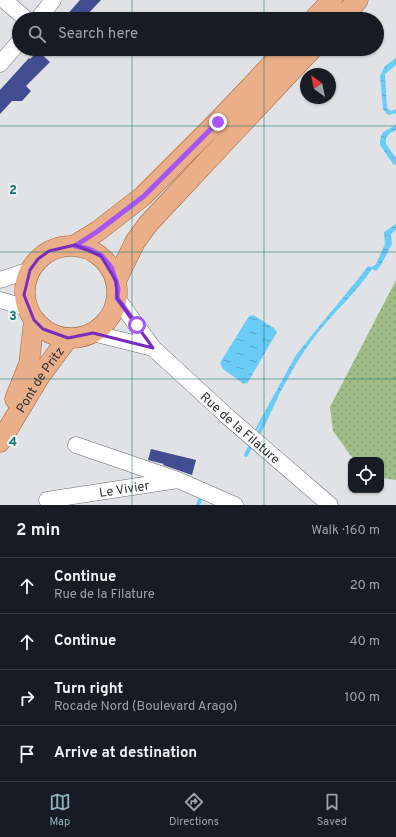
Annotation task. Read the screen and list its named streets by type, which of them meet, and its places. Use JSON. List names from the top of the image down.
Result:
{
  "streets": {
    "main road": ["Pont de Pritz"],
    "street": ["Rue de la Filature", "Le Vivier"]
  },
  "crossings": [
    ["Pont de Pritz", "Rue de la Filature"]
  ],
  "north": "top left",
  "page": {
    "search": "Search here",
    "heading": ["2 min", "Walk · 160 m"],
    "list": [
      ["Continue", "Rue de la Filature", "20 m"],
      ["Continue", "40 m"],
      ["Turn right", "Rocade Nord (Boulevard Arago)", "100 m"],
      "Arrive at destination"
    ],
    "nav": ["Map", "Directions", "Saved"]
  },
  "grid": {
    "rows": ["2", "3", "4"]
  }
}
